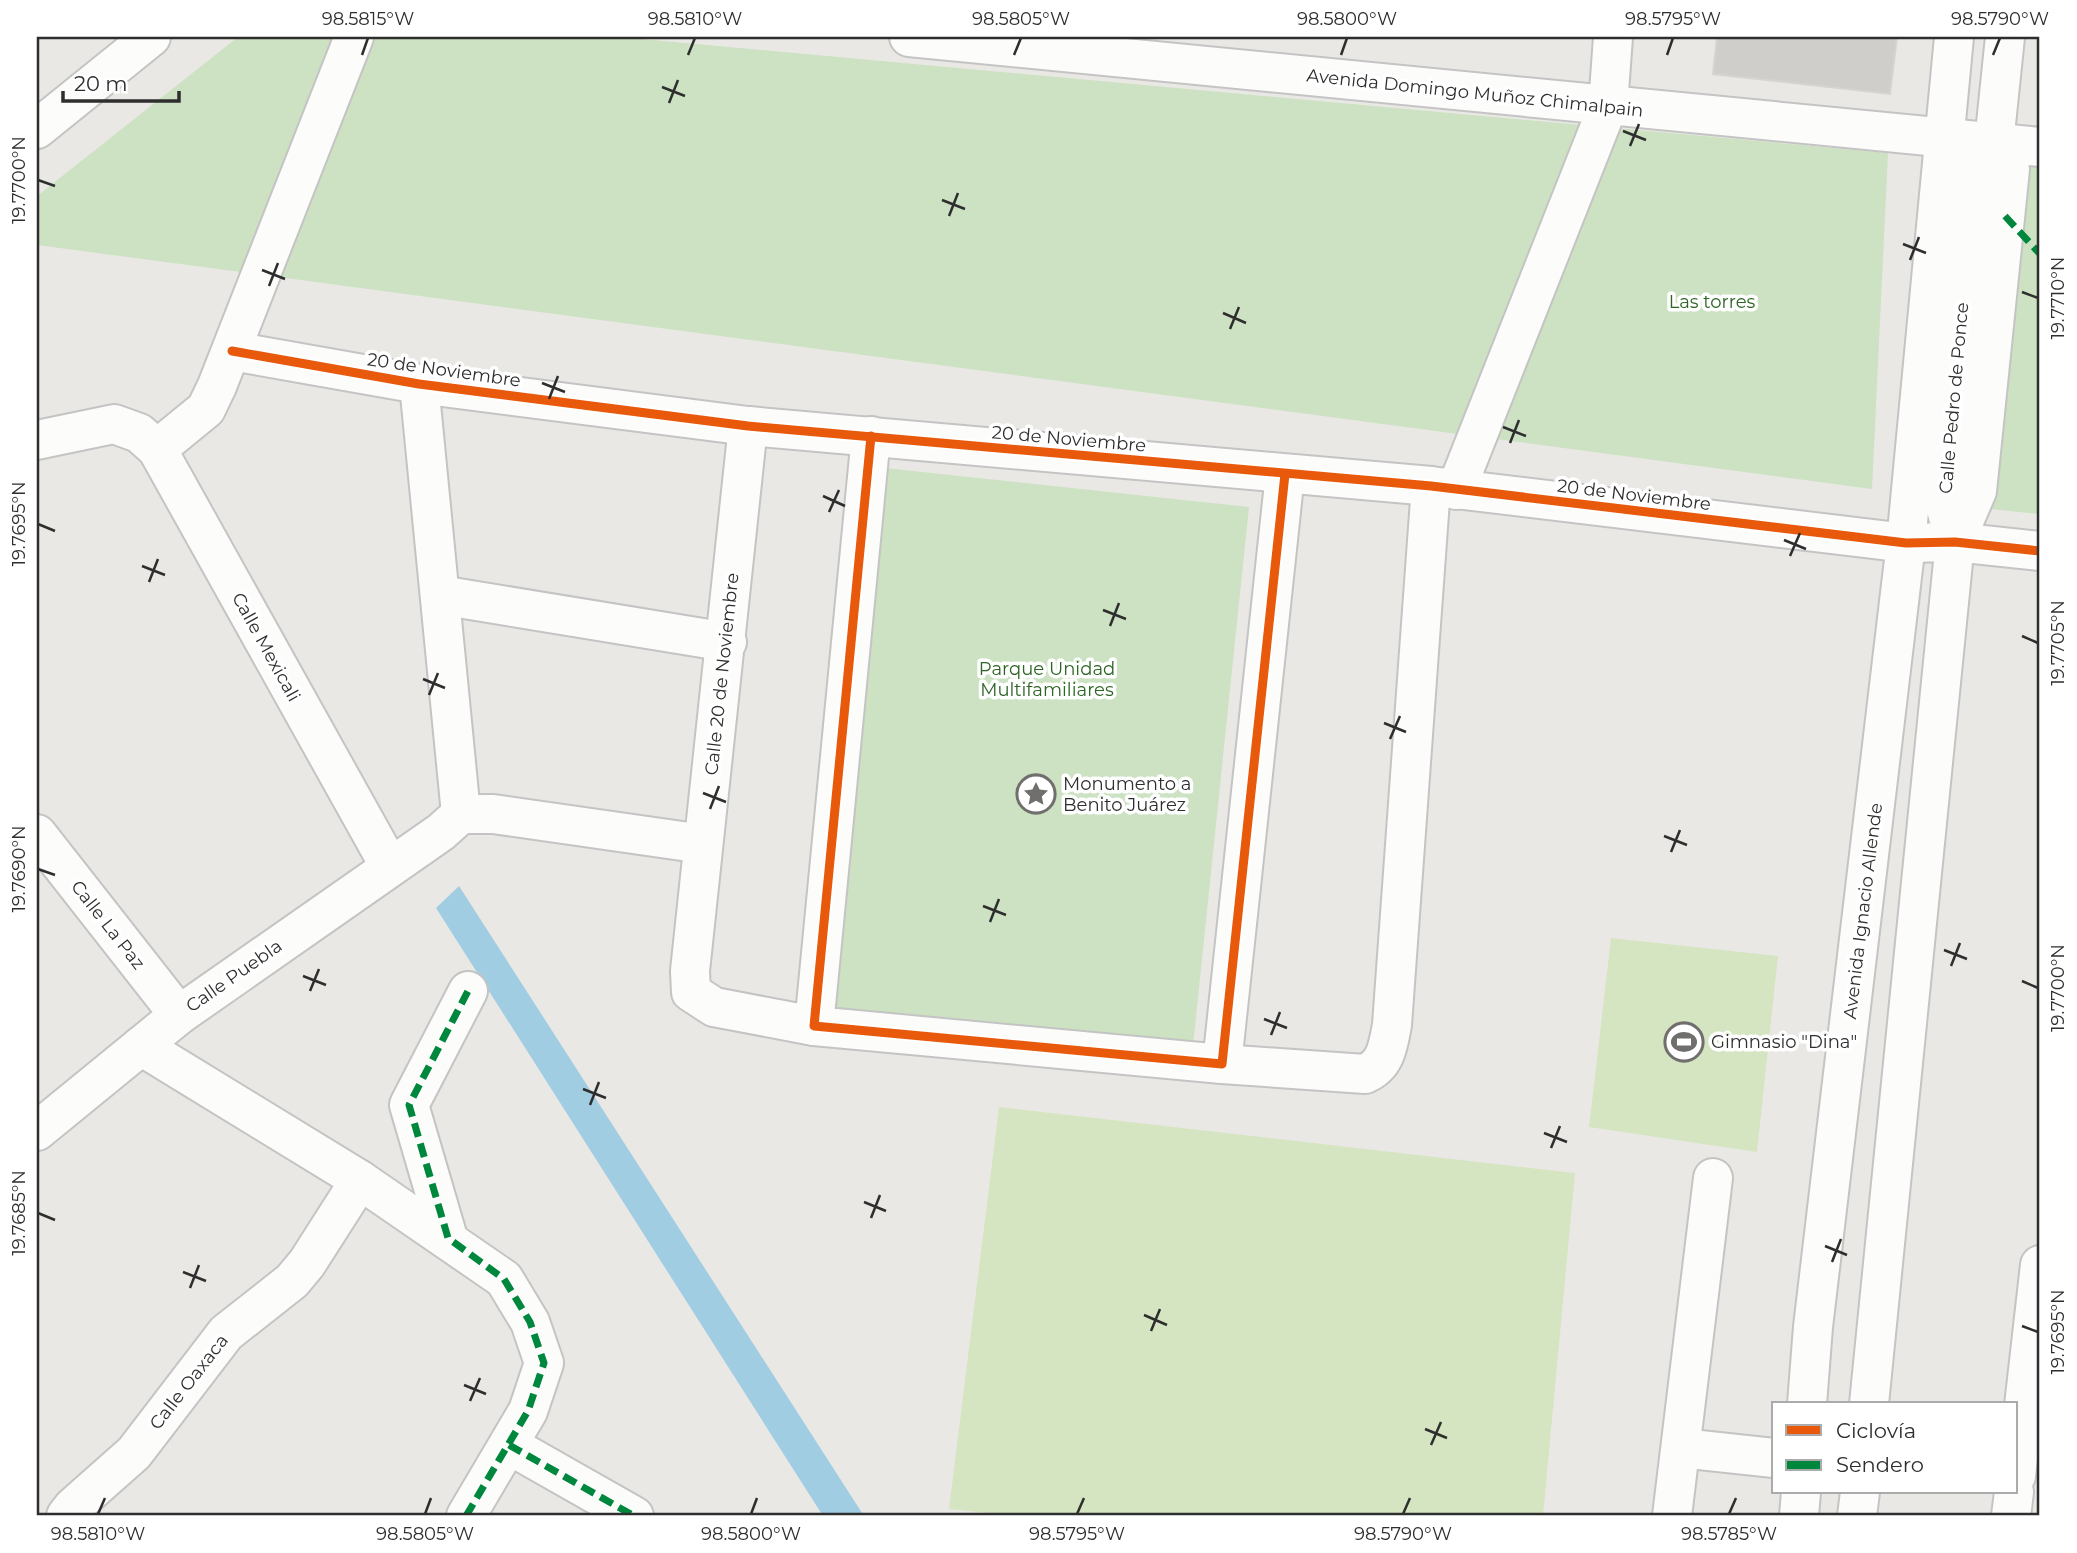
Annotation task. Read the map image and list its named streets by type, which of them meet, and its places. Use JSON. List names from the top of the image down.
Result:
{
  "streets": {
    "street": [
      "Avenida Domingo Muñoz Chimalpain",
      "20 de Noviembre",
      "Calle Pedro de Ponce",
      "Calle Mexicali",
      "Calle 20 de Noviembre",
      "Avenida Ignacio Allende",
      "Calle La Paz",
      "Calle Puebla",
      "Calle Oaxaca"
    ]
  },
  "crossings": [
    ["Avenida Domingo Muñoz Chimalpain", "Calle Pedro de Ponce"],
    ["20 de Noviembre", "Calle Pedro de Ponce"],
    ["20 de Noviembre", "Calle 20 de Noviembre"],
    ["20 de Noviembre", "Avenida Ignacio Allende"],
    ["Calle Pedro de Ponce", "Avenida Ignacio Allende"],
    ["Calle Mexicali", "Calle Puebla"],
    ["Calle La Paz", "Calle Puebla"]
  ],
  "parks": ["Las torres", "Parque Unidad Multifamiliares"],
  "places": {
    "place": ["Monumento a Benito Juárez"],
    "sports": ["Gimnasio \"Dina\""]
  },
  "legend": ["Ciclovía", "Sendero"],
  "scale_bar": "20 m",
  "coordinates": [
    "98.5815°W",
    "98.5810°W",
    "98.5805°W",
    "98.5800°W",
    "98.5795°W",
    "98.5790°W",
    "19.7700°N",
    "19.7710°N",
    "19.7695°N",
    "19.7705°N",
    "19.7690°N",
    "19.7685°N",
    "98.5785°W"
  ]
}
